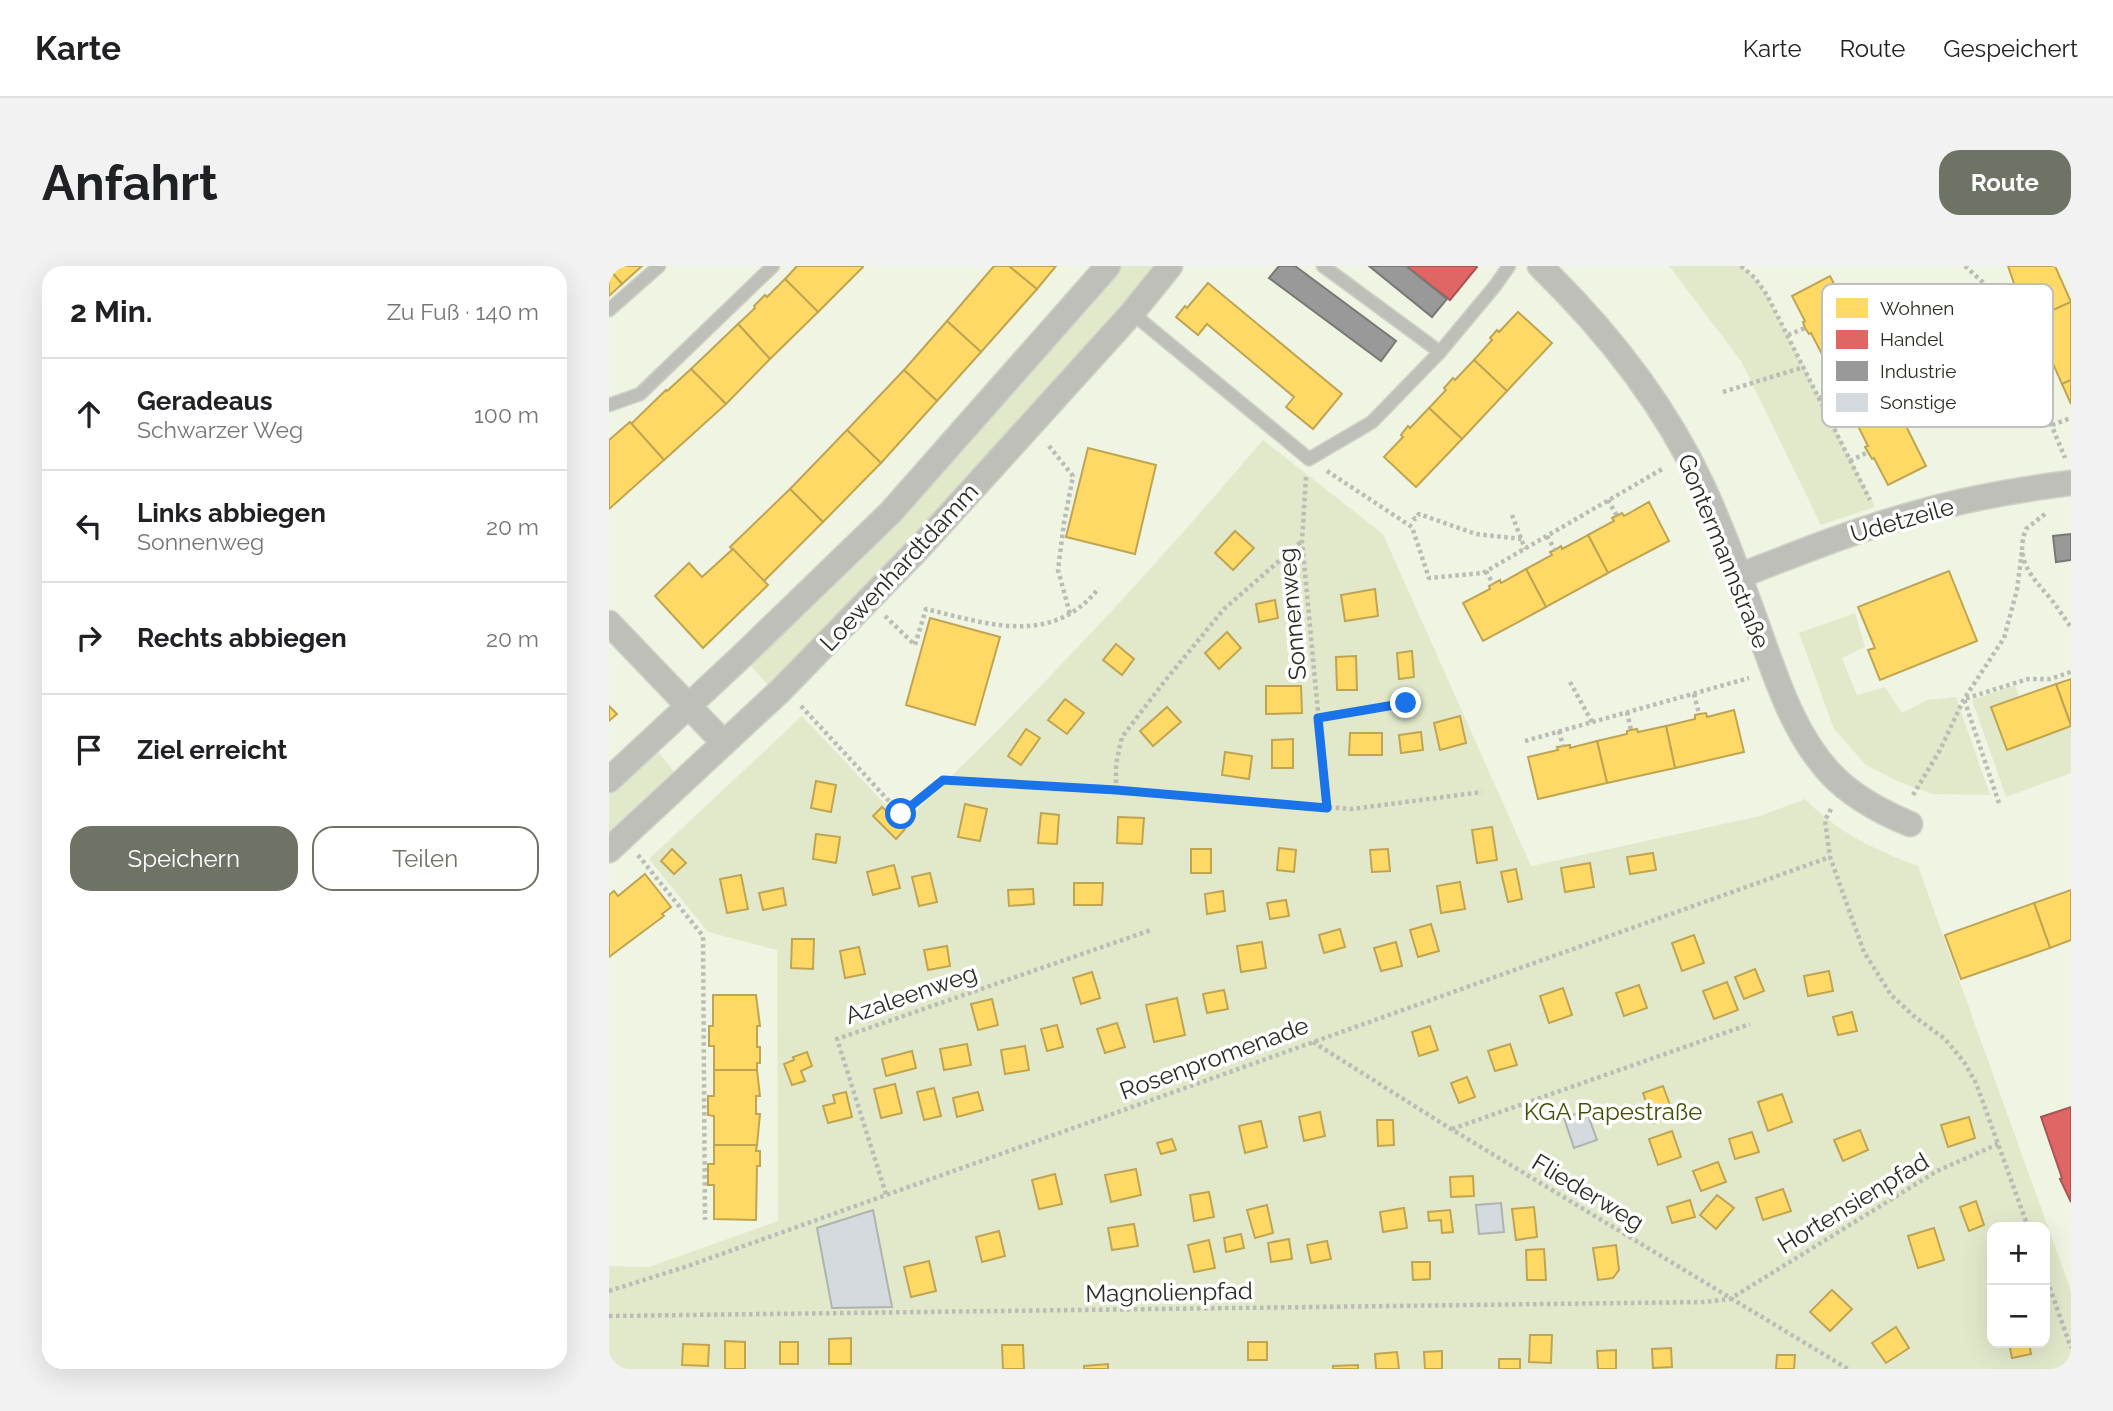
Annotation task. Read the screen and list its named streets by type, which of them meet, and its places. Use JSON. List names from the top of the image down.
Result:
{
  "streets": {
    "street": ["Udetzeile", "Gontermannstraße", "Loewenhardtdamm"],
    "path": [
      "Sonnenweg",
      "Azaleenweg",
      "Rosenpromenade",
      "Fliederweg",
      "Hortensienpfad",
      "Magnolienpfad"
    ]
  },
  "crossings": [
    ["Udetzeile", "Gontermannstraße"],
    ["Azaleenweg", "Rosenpromenade"],
    ["Rosenpromenade", "Fliederweg"],
    ["Fliederweg", "Hortensienpfad"],
    ["Fliederweg", "Magnolienpfad"],
    ["Hortensienpfad", "Magnolienpfad"]
  ],
  "parks": ["KGA Papestraße"],
  "legend": [
    "Wohnen",
    "Handel",
    "Industrie",
    "Sonstige"
  ],
  "page": {
    "header": "Karte",
    "nav": ["Karte", "Route", "Gespeichert"],
    "buttons": [
      "Route",
      ["Speichern", "Teilen"]
    ],
    "title": "Anfahrt",
    "heading": ["2 Min.", "Zu Fuß · 140 m"],
    "list": [
      ["Geradeaus", "Schwarzer Weg", "100 m"],
      ["Links abbiegen", "Sonnenweg", "20 m"],
      ["Rechts abbiegen", "20 m"],
      "Ziel erreicht"
    ],
    "map_buttons": ["+", "−"]
  }
}
